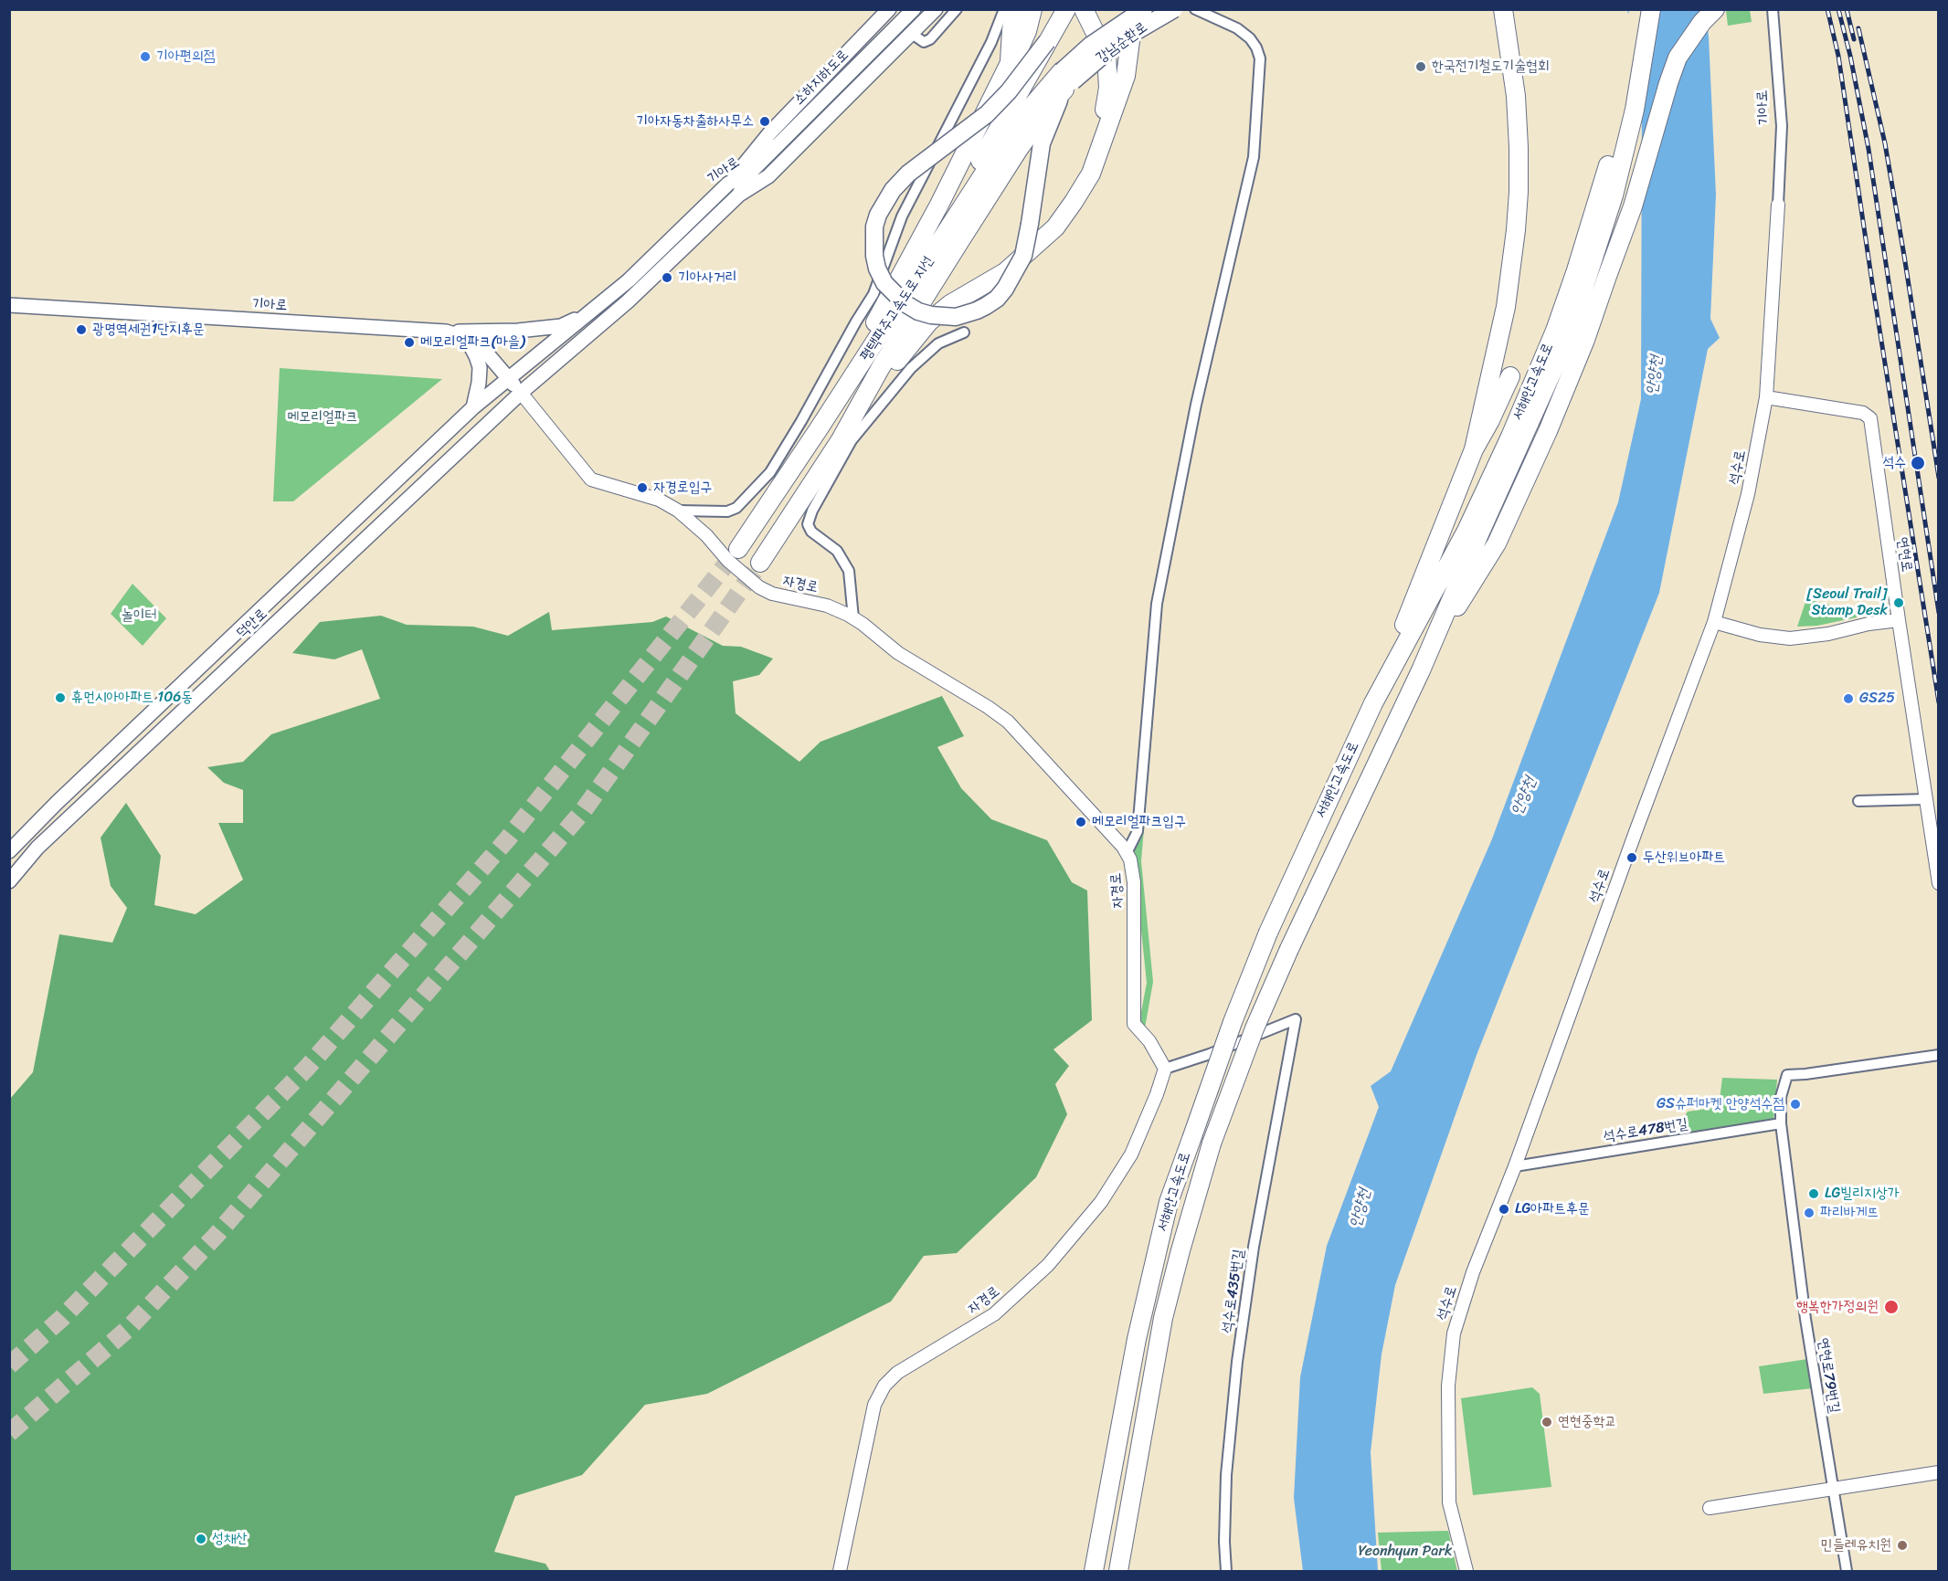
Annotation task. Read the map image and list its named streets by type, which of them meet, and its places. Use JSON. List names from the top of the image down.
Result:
{
  "streets": {
    "highway": ["강남순환로", "평택파주고속도로 지선", "서해안고속도로"],
    "main road": ["소하지하도로", "기아로", "덕안로"],
    "street": [
      "석수로",
      "연현로",
      "자경로",
      "석수로478번길",
      "석수로435번길",
      "연현로79번길"
    ]
  },
  "crossings": [
    ["강남순환로", "평택파주고속도로 지선"],
    ["소하지하도로", "기아로"],
    ["기아로", "석수로"],
    ["기아로", "자경로"],
    ["기아로", "덕안로"],
    ["석수로", "연현로"],
    ["석수로", "석수로478번길"],
    ["자경로", "덕안로"],
    ["자경로", "석수로435번길"],
    ["석수로478번길", "연현로79번길"]
  ],
  "water": ["안양천"],
  "parks": ["메모리얼파크", "놀이터", "Yeonhyun Park"],
  "places": [
    "기아편의점",
    "한국전기철도기술협회",
    "기아자동차출하사무소",
    "기아사거리",
    "광명역세권1단지후문",
    "메모리얼파크(마을)",
    "석수",
    "자경로입구",
    "[Seoul Trail] Stamp Desk",
    "휴먼시아아파트 106동",
    "GS25",
    "메모리얼파크입구",
    "두산위브아파트",
    "GS슈퍼마켓 안양석수점",
    "LG빌리지상가",
    "LG아파트후문",
    "파리바게뜨",
    "행복한가정의원",
    "연현중학교",
    "성채산",
    "민들레유치원"
  ]
}
